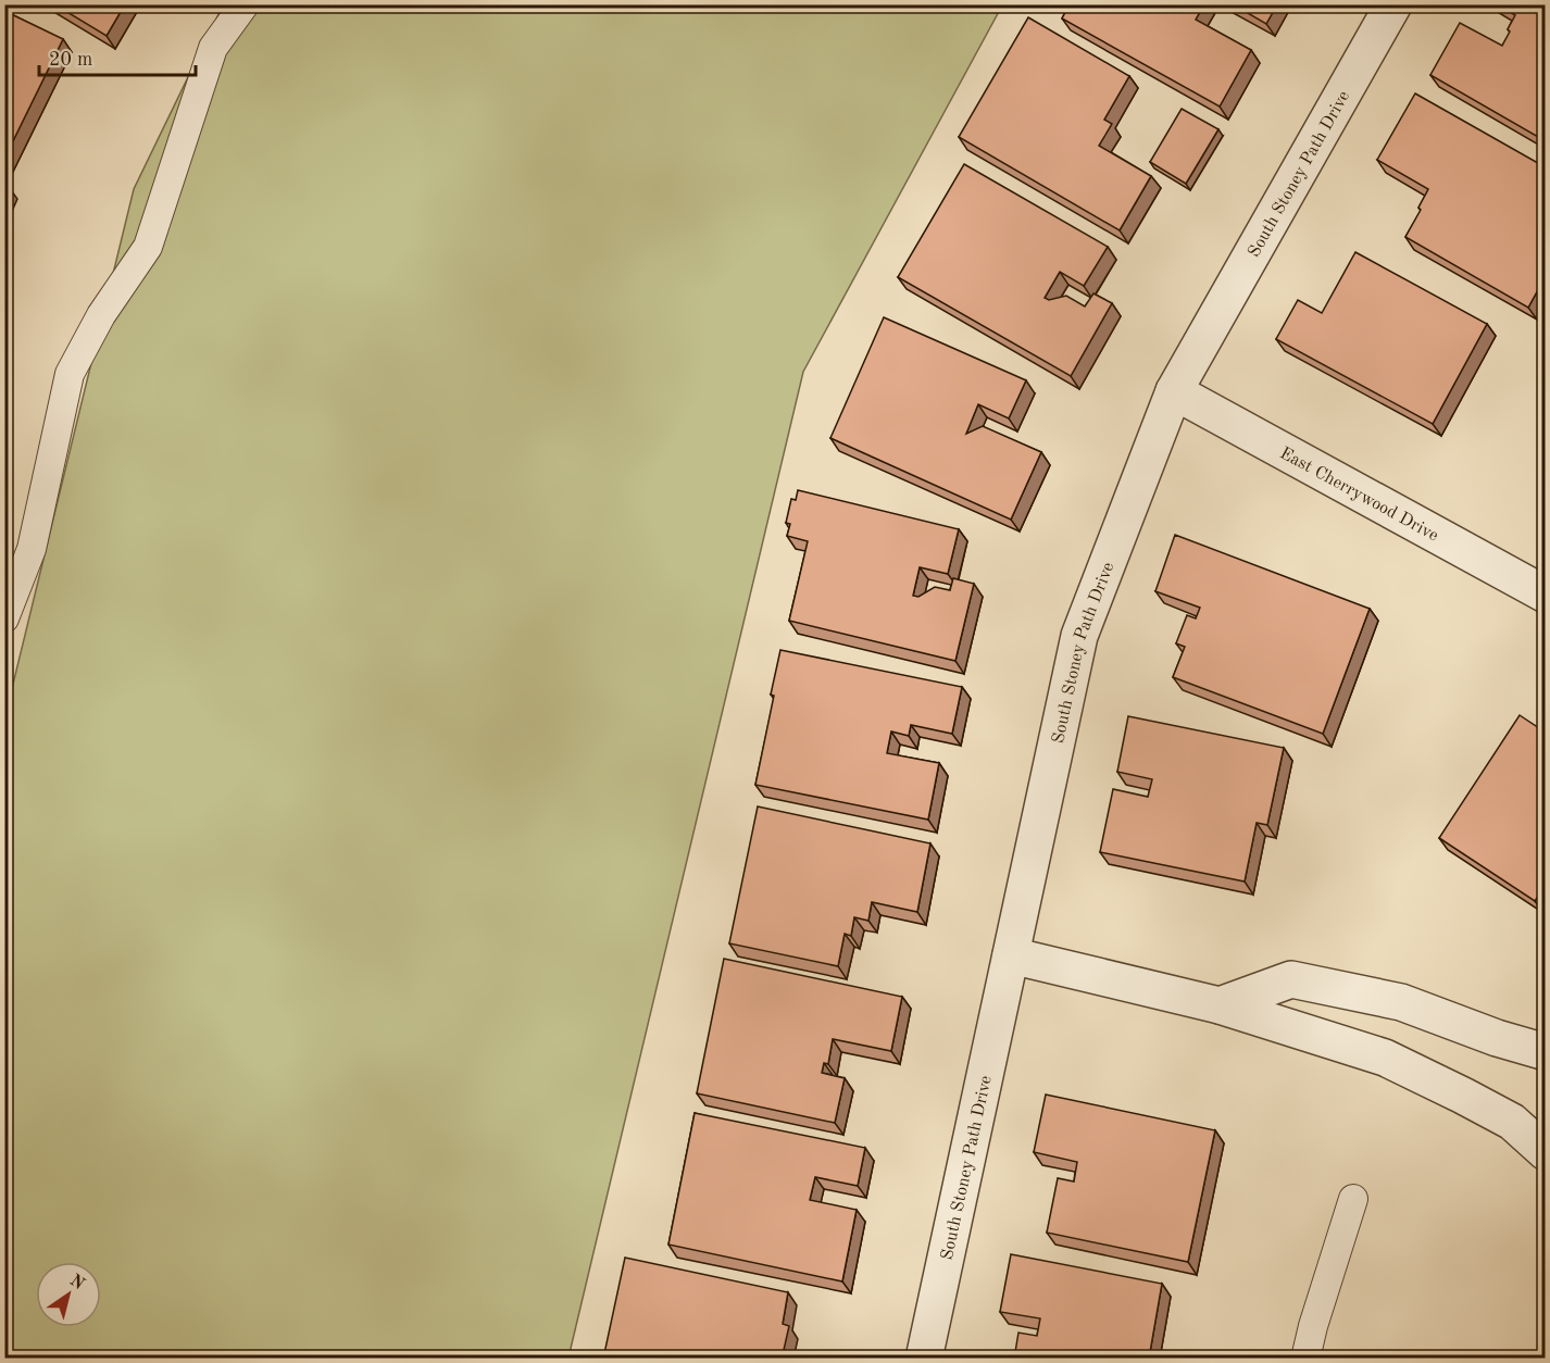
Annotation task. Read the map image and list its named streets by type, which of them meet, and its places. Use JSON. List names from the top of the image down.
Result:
{
  "streets": {
    "street": ["South Stoney Path Drive", "East Cherrywood Drive"]
  },
  "crossings": [
    ["South Stoney Path Drive", "East Cherrywood Drive"]
  ],
  "scale_bar": "20 m",
  "north": "top right"
}
